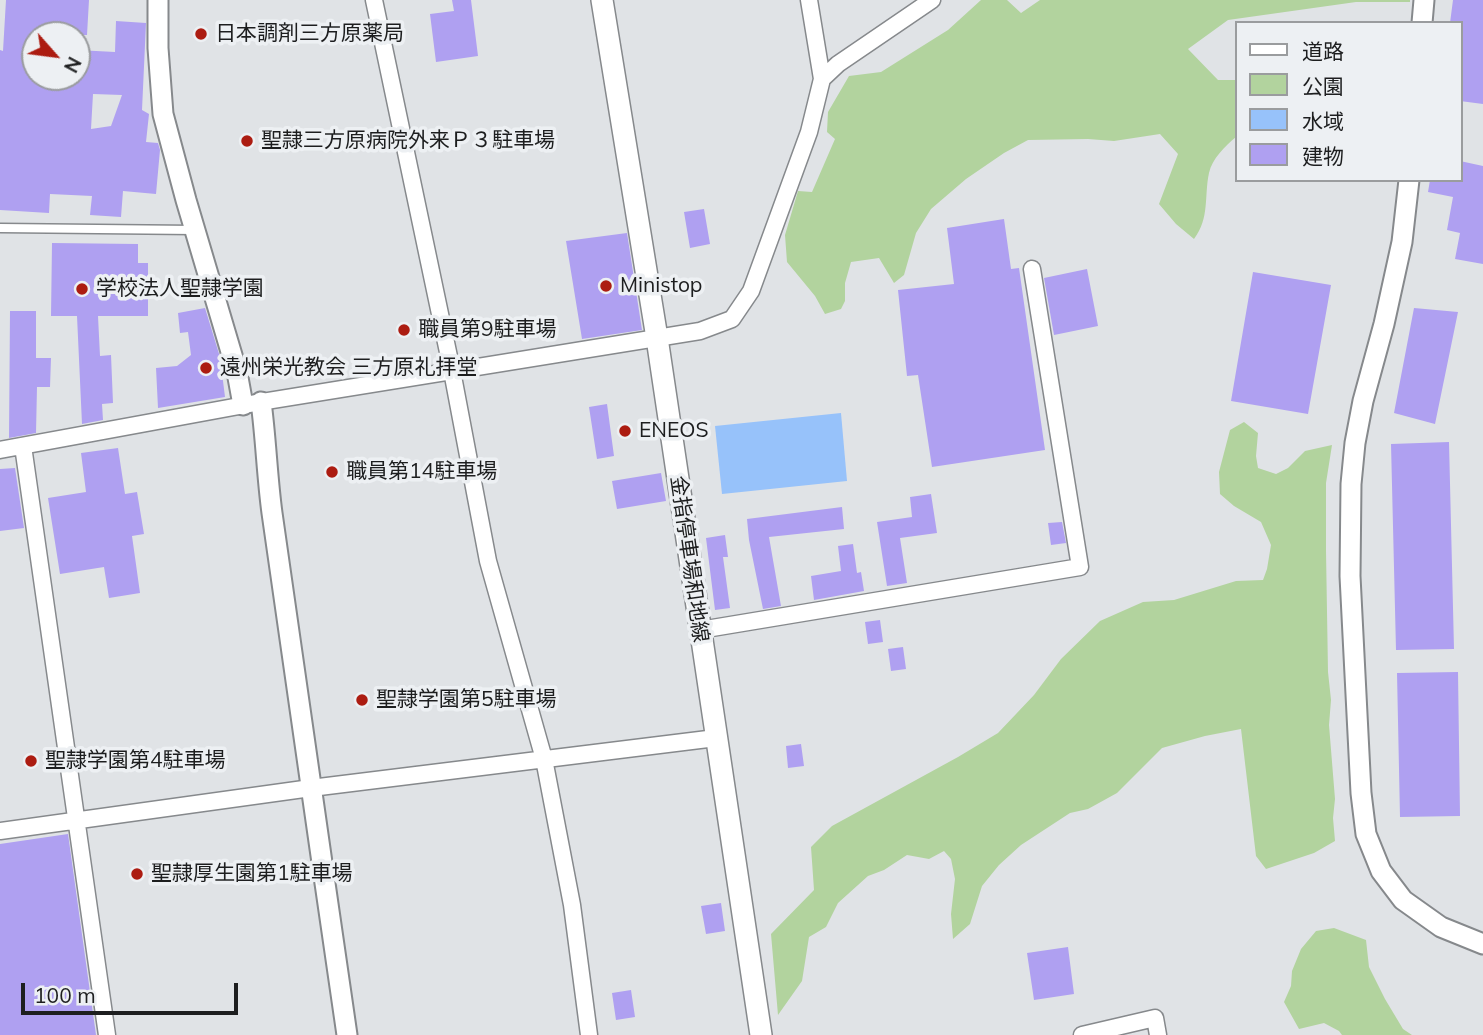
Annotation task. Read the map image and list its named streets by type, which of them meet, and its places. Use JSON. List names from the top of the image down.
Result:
{
  "streets": {
    "main road": ["金指停車場和地線"]
  },
  "places": [
    "日本調剤三方原薬局",
    "聖隷三方原病院外来Ｐ３駐車場",
    "Ministop",
    "学校法人聖隷学園",
    "職員第9駐車場",
    "遠州栄光教会 三方原礼拝堂",
    "ENEOS",
    "職員第14駐車場",
    "聖隷学園第5駐車場",
    "聖隷学園第4駐車場",
    "聖隷厚生園第1駐車場"
  ],
  "legend": [
    "道路",
    "公園",
    "水域",
    "建物"
  ],
  "scale_bar": "100 m",
  "north": "bottom right"
}
